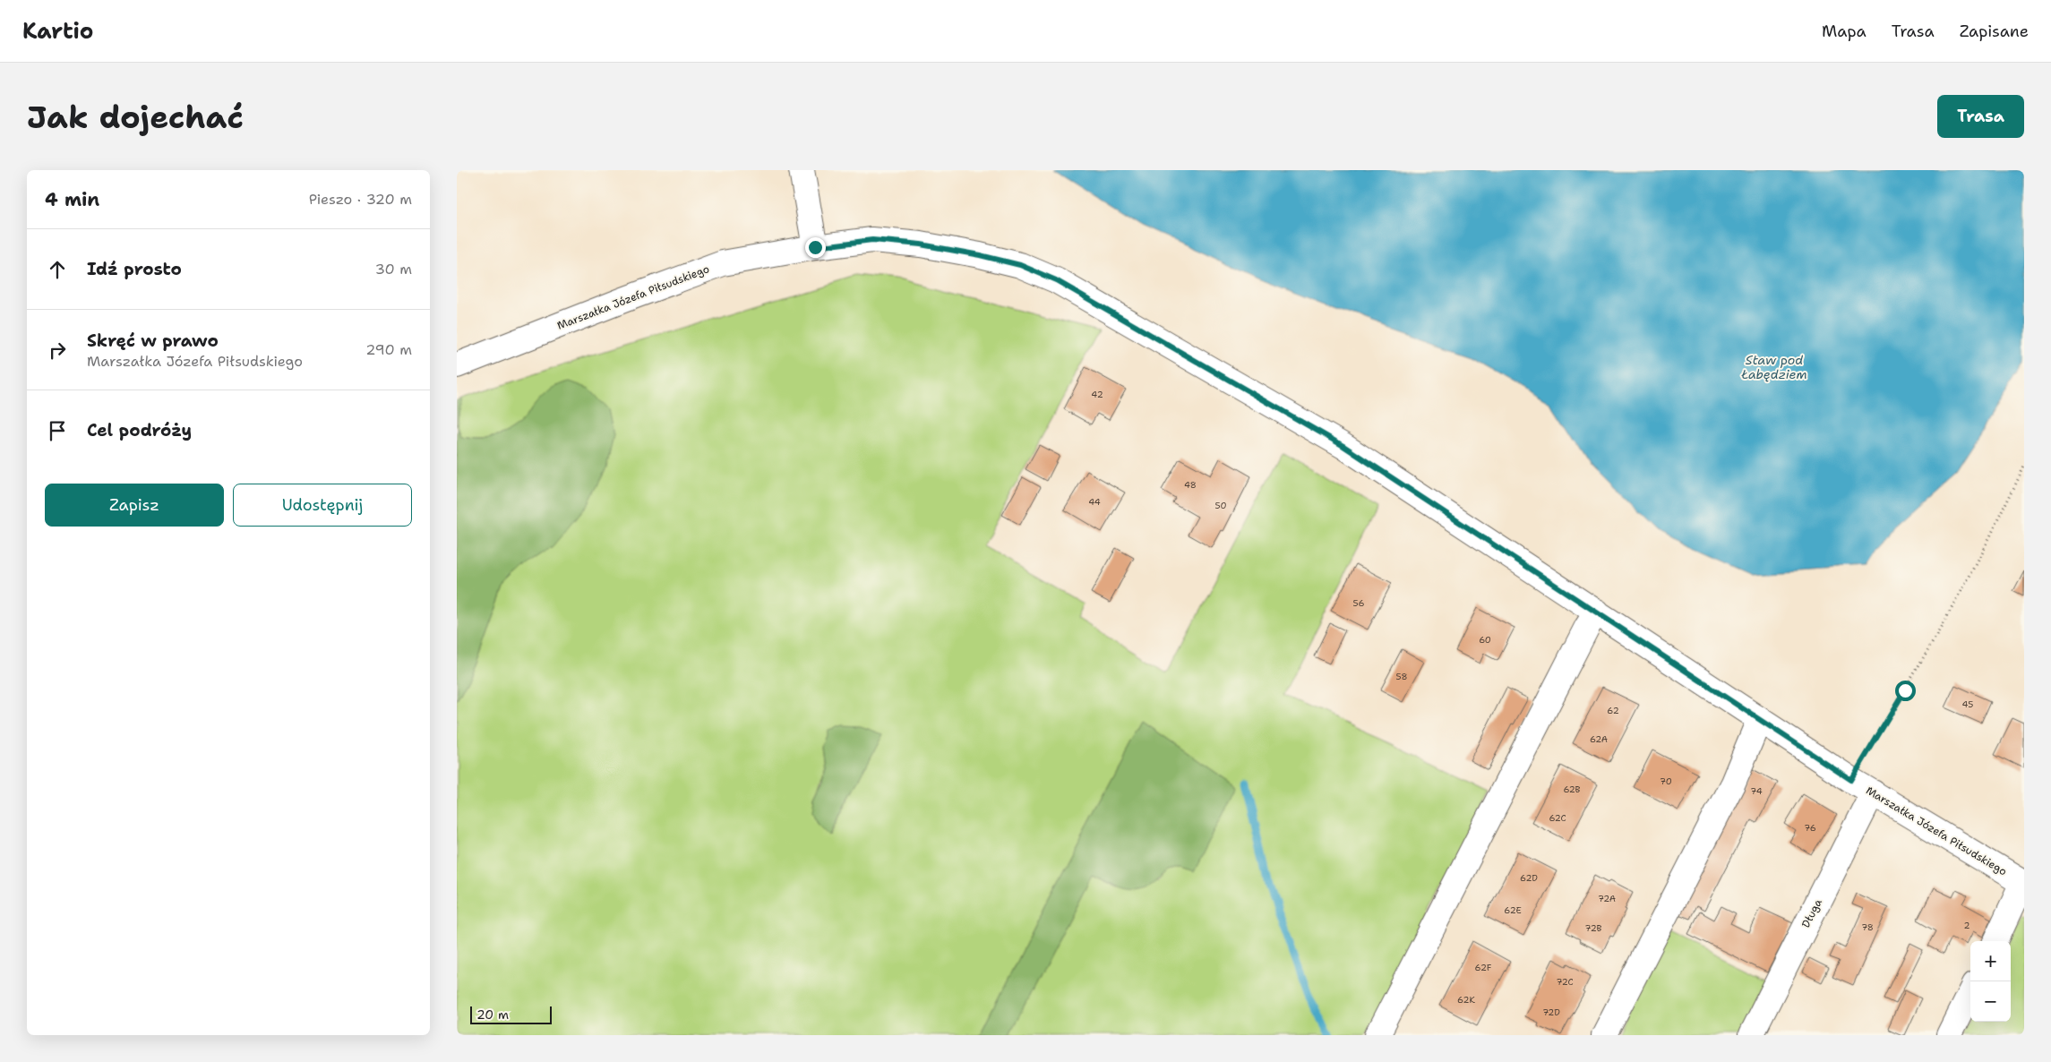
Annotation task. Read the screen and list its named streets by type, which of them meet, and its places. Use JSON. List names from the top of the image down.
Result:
{
  "streets": {
    "street": ["Marszałka Józefa Piłsudskiego", "Długa"]
  },
  "crossings": [
    ["Marszałka Józefa Piłsudskiego", "Długa"]
  ],
  "water": ["Staw pod Łabędziem"],
  "house_numbers": [
    "42",
    "48",
    "44",
    "50",
    "56",
    "60",
    "58",
    "45",
    "62",
    "62A",
    "70",
    "62B",
    "74",
    "62C",
    "76",
    "62D",
    "72A",
    "62E",
    "2",
    "78",
    "72B",
    "62F",
    "72C",
    "62K",
    "72D"
  ],
  "scale_bar": "20 m",
  "page": {
    "header": "Kartio",
    "nav": ["Mapa", "Trasa", "Zapisane"],
    "buttons": [
      "Trasa",
      ["Zapisz", "Udostępnij"]
    ],
    "title": "Jak dojechać",
    "heading": ["4 min", "Pieszo · 320 m"],
    "list": [
      ["Idź prosto", "30 m"],
      ["Skręć w prawo", "Marszałka Józefa Piłsudskiego", "290 m"],
      "Cel podróży"
    ],
    "map_buttons": ["+", "−"],
    "scale": "20 m"
  }
}
